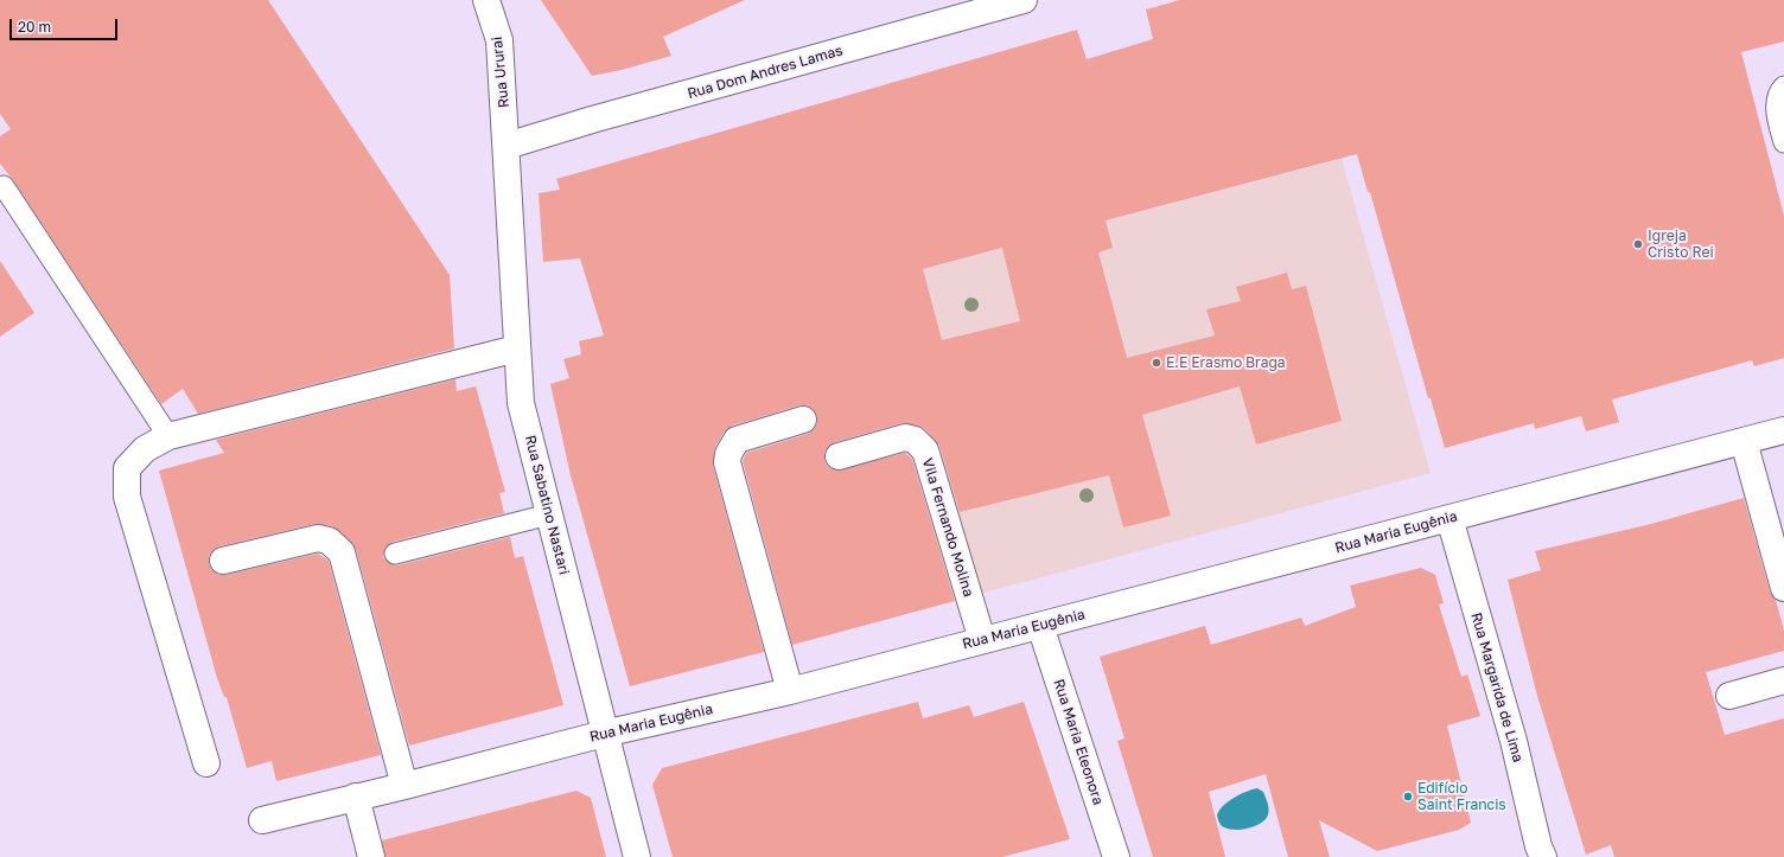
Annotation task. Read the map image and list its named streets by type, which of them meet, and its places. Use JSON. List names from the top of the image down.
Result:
{
  "streets": {
    "street": [
      "Rua Ururai",
      "Rua Dom Andres Lamas",
      "Rua Sabatino Nastari",
      "Vila Fernando Molina",
      "Rua Maria Eugênia",
      "Rua Margarida de Lima",
      "Rua Maria Eleonora"
    ]
  },
  "crossings": [
    ["Rua Ururai", "Rua Dom Andres Lamas"],
    ["Rua Ururai", "Rua Sabatino Nastari"],
    ["Rua Dom Andres Lamas", "Rua Sabatino Nastari"],
    ["Rua Sabatino Nastari", "Rua Maria Eugênia"],
    ["Vila Fernando Molina", "Rua Maria Eugênia"],
    ["Rua Maria Eugênia", "Rua Margarida de Lima"],
    ["Rua Maria Eugênia", "Rua Maria Eleonora"]
  ],
  "places": ["Igreja Cristo Rei", "E.E Erasmo Braga", "Edifício Saint Francis"],
  "scale_bar": "20 m"
}
